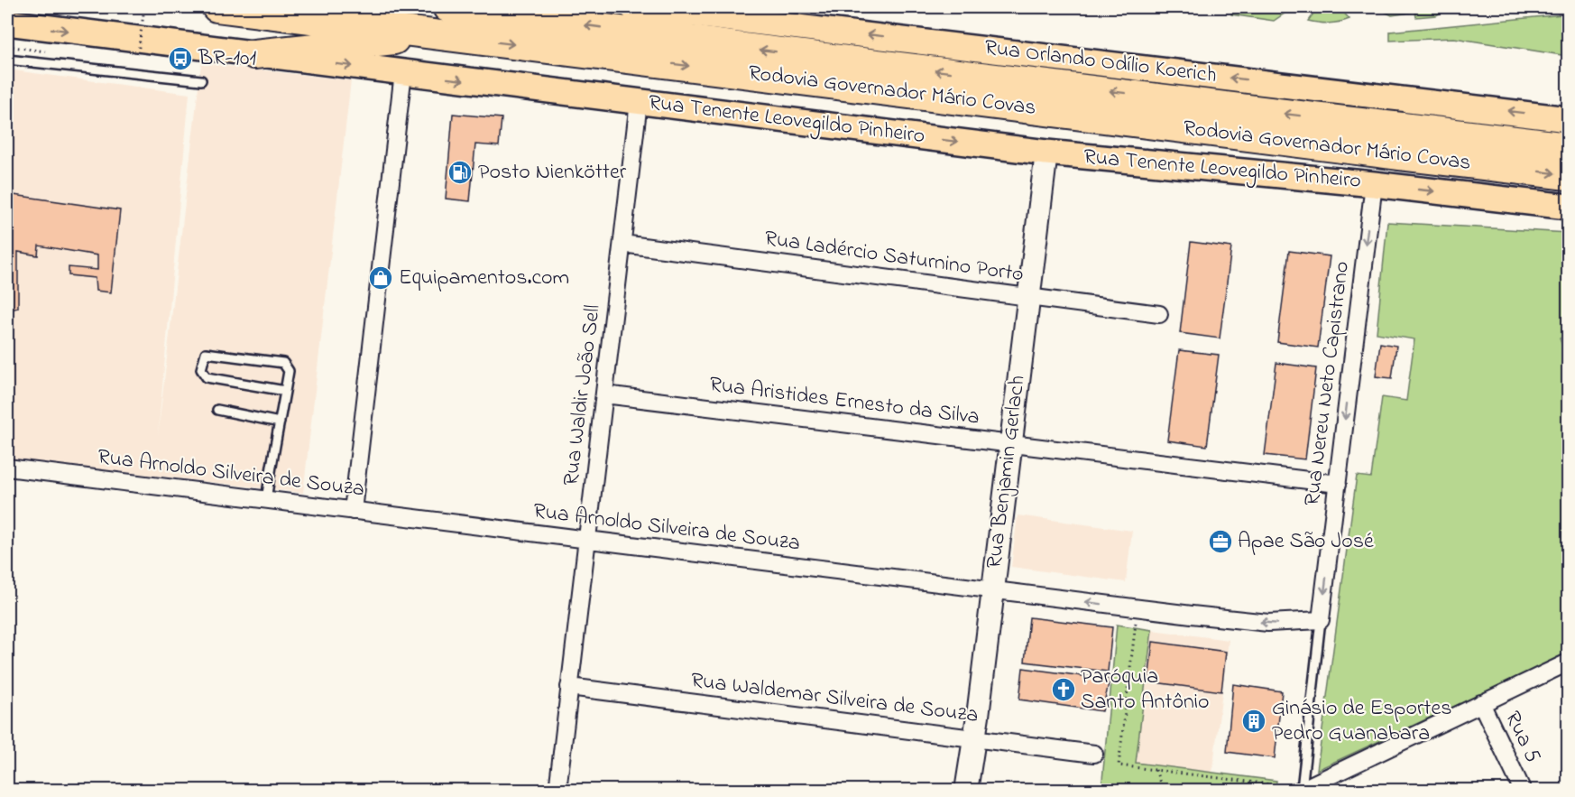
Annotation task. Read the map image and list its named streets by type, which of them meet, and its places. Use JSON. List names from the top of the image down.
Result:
{
  "streets": {
    "highway": ["Rodovia Governador Mário Covas"],
    "main road": ["Rua Orlando Odílio Koerich", "Rua Tenente Leovegildo Pinheiro", "Rua Benjamin Gerlach"],
    "street": [
      "Rua Ladércio Saturnino Porto",
      "Rua Nereu Neto Capistrano",
      "Rua Waldir João Sell",
      "Rua Aristides Ernesto da Silva",
      "Rua Arnoldo Silveira de Souza",
      "Rua Waldemar Silveira de Souza",
      "Rua 5"
    ]
  },
  "crossings": [
    ["Rua Tenente Leovegildo Pinheiro", "Rua Nereu Neto Capistrano"],
    ["Rua Tenente Leovegildo Pinheiro", "Rua Waldir João Sell"],
    ["Rua Tenente Leovegildo Pinheiro", "Rua Benjamin Gerlach"],
    ["Rua Ladércio Saturnino Porto", "Rua Waldir João Sell"],
    ["Rua Ladércio Saturnino Porto", "Rua Benjamin Gerlach"],
    ["Rua Nereu Neto Capistrano", "Rua Aristides Ernesto da Silva"],
    ["Rua Nereu Neto Capistrano", "Rua Arnoldo Silveira de Souza"],
    ["Rua Waldir João Sell", "Rua Aristides Ernesto da Silva"],
    ["Rua Waldir João Sell", "Rua Arnoldo Silveira de Souza"],
    ["Rua Waldir João Sell", "Rua Waldemar Silveira de Souza"],
    ["Rua Aristides Ernesto da Silva", "Rua Benjamin Gerlach"],
    ["Rua Benjamin Gerlach", "Rua Arnoldo Silveira de Souza"],
    ["Rua Benjamin Gerlach", "Rua Waldemar Silveira de Souza"]
  ],
  "one_way": ["Rua Orlando Odílio Koerich", "Rua Tenente Leovegildo Pinheiro", "Rua Nereu Neto Capistrano"],
  "places": {
    "bus stop": ["BR-101"],
    "fuel station": ["Posto Nienkötter"],
    "shop": ["Equipamentos.com"],
    "office": ["Apae São José"],
    "church": ["Paróquia Santo Antônio"],
    "building": ["Ginásio de Esportes Pedro Guanabara"]
  }
}
